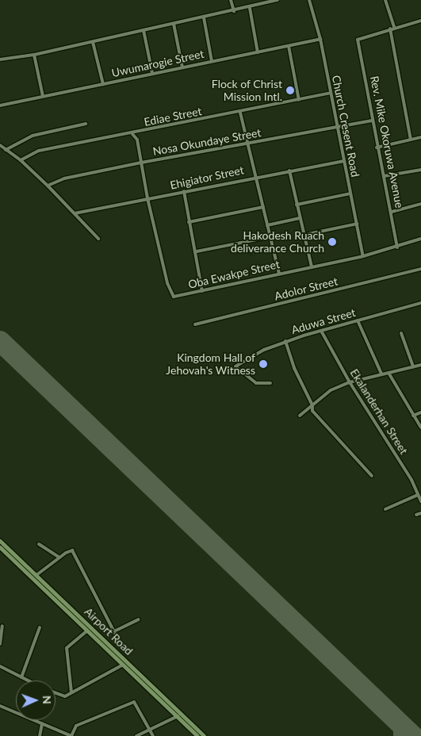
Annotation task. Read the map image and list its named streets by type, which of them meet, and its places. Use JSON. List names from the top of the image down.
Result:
{
  "streets": {
    "main road": ["Airport Road"],
    "street": [
      "Uwumarogie Street",
      "Ediae Street",
      "Church Cresent Road",
      "Nosa Okundaye Street",
      "Rev. Mike Okoruwa Avenue",
      "Ehigiator Street",
      "Oba Ewakpe Street",
      "Adolor Street",
      "Aduwa Street",
      "Ekalanderhan Street"
    ]
  },
  "crossings": [
    ["Uwumarogie Street", "Church Cresent Road"],
    ["Ediae Street", "Church Cresent Road"],
    ["Church Cresent Road", "Nosa Okundaye Street"],
    ["Church Cresent Road", "Ehigiator Street"],
    ["Church Cresent Road", "Oba Ewakpe Street"],
    ["Nosa Okundaye Street", "Rev. Mike Okoruwa Avenue"],
    ["Rev. Mike Okoruwa Avenue", "Oba Ewakpe Street"],
    ["Ehigiator Street", "Oba Ewakpe Street"],
    ["Aduwa Street", "Ekalanderhan Street"]
  ],
  "places": ["Flock of Christ Mission Intl.", "Hakodesh Ruach deliverance Church", "Kingdom Hall of Jehovah's Witness"],
  "north": "right"
}
